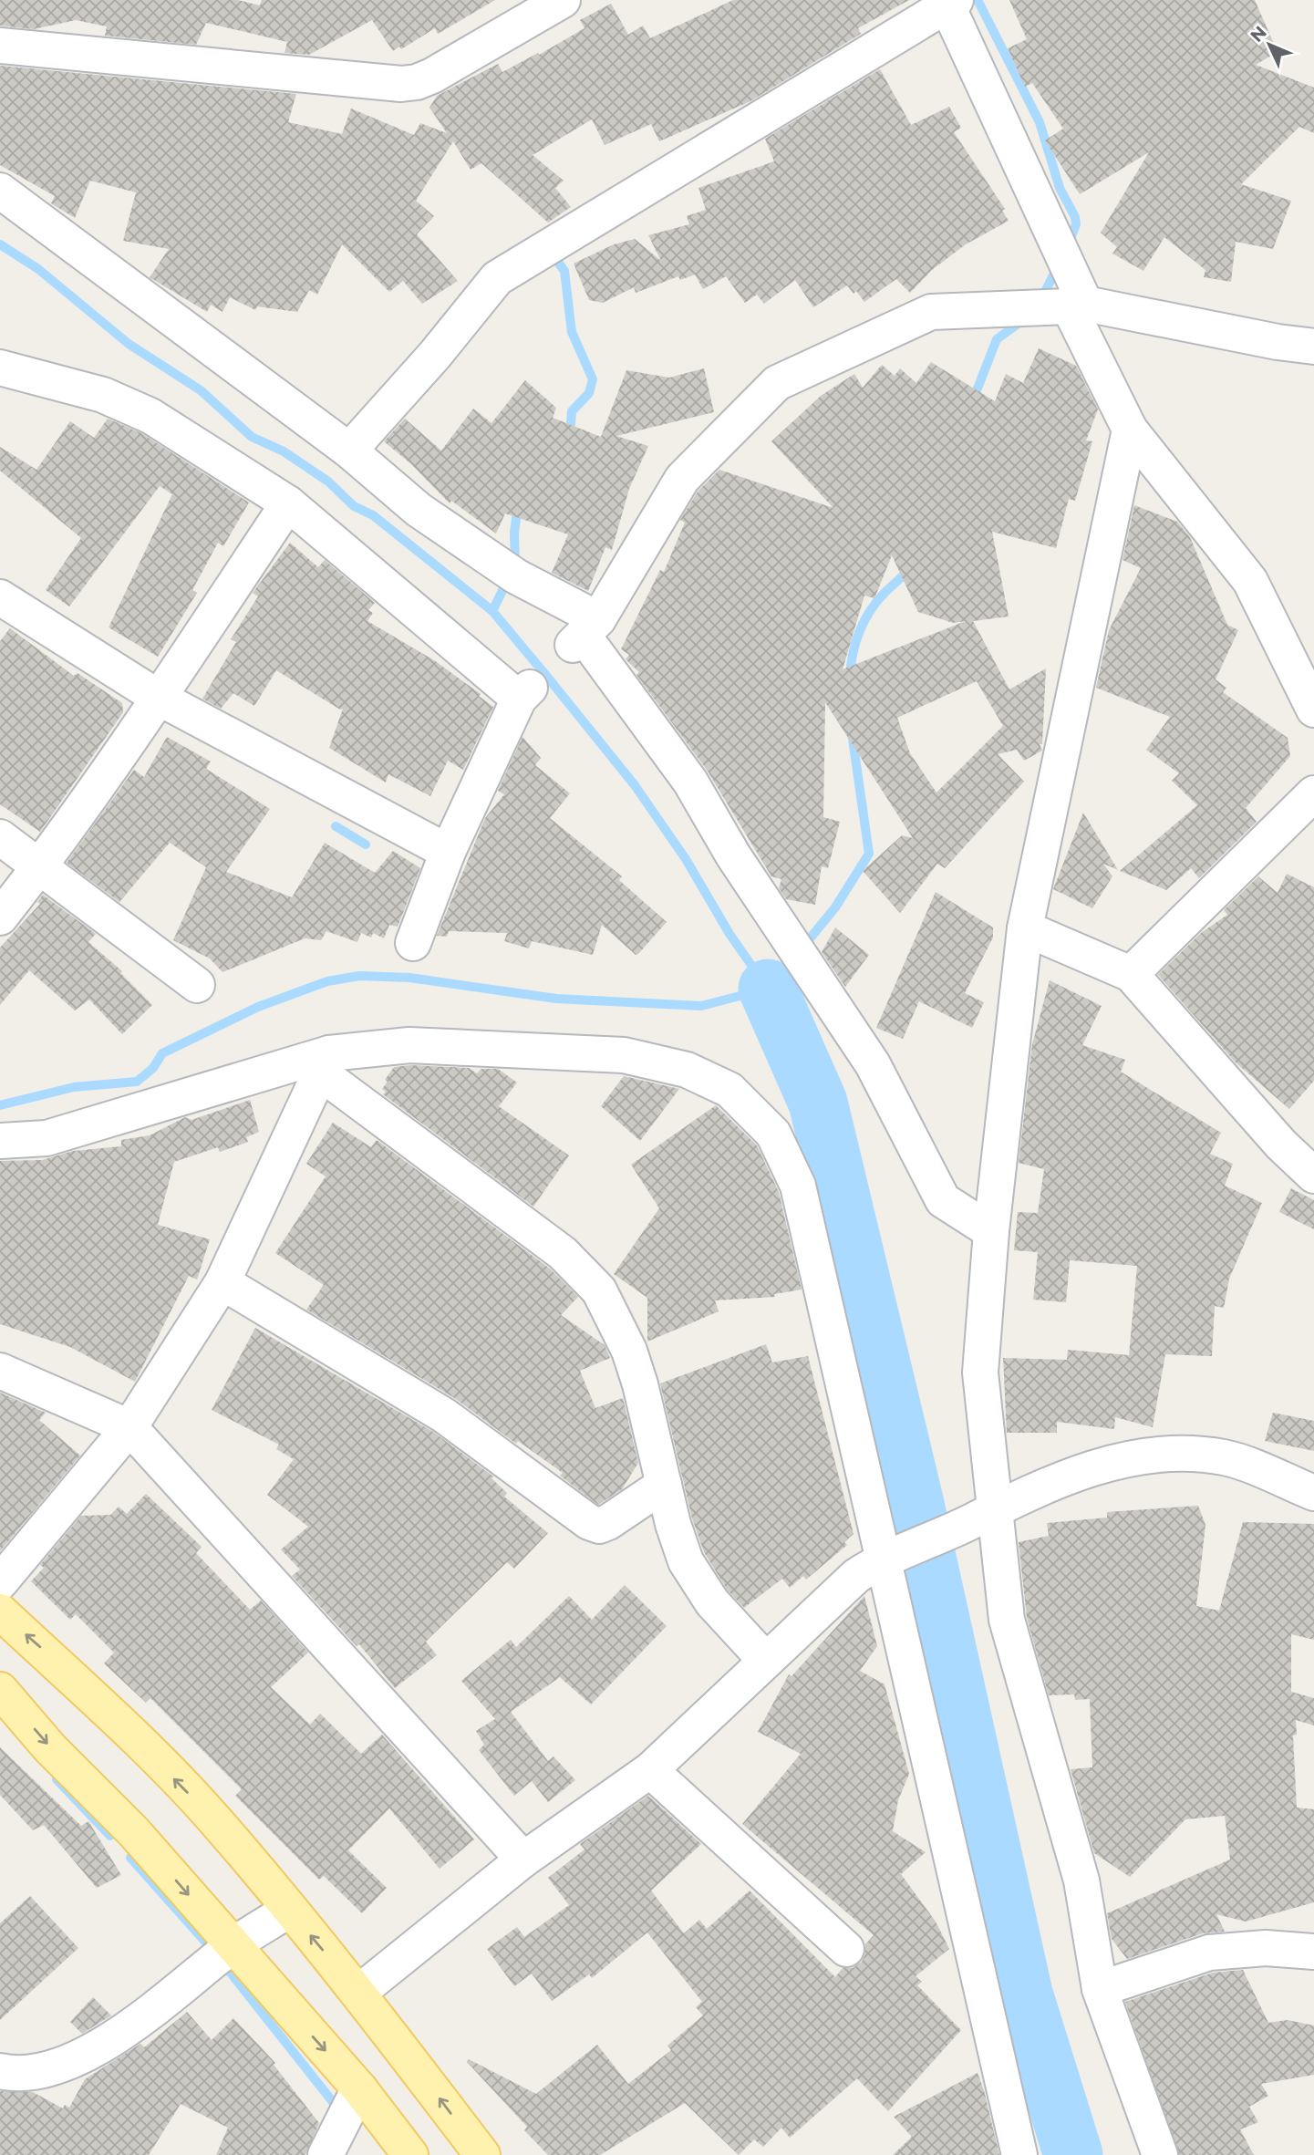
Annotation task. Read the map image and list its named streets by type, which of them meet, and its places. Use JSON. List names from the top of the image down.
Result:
{
  "north": "top left"
}
